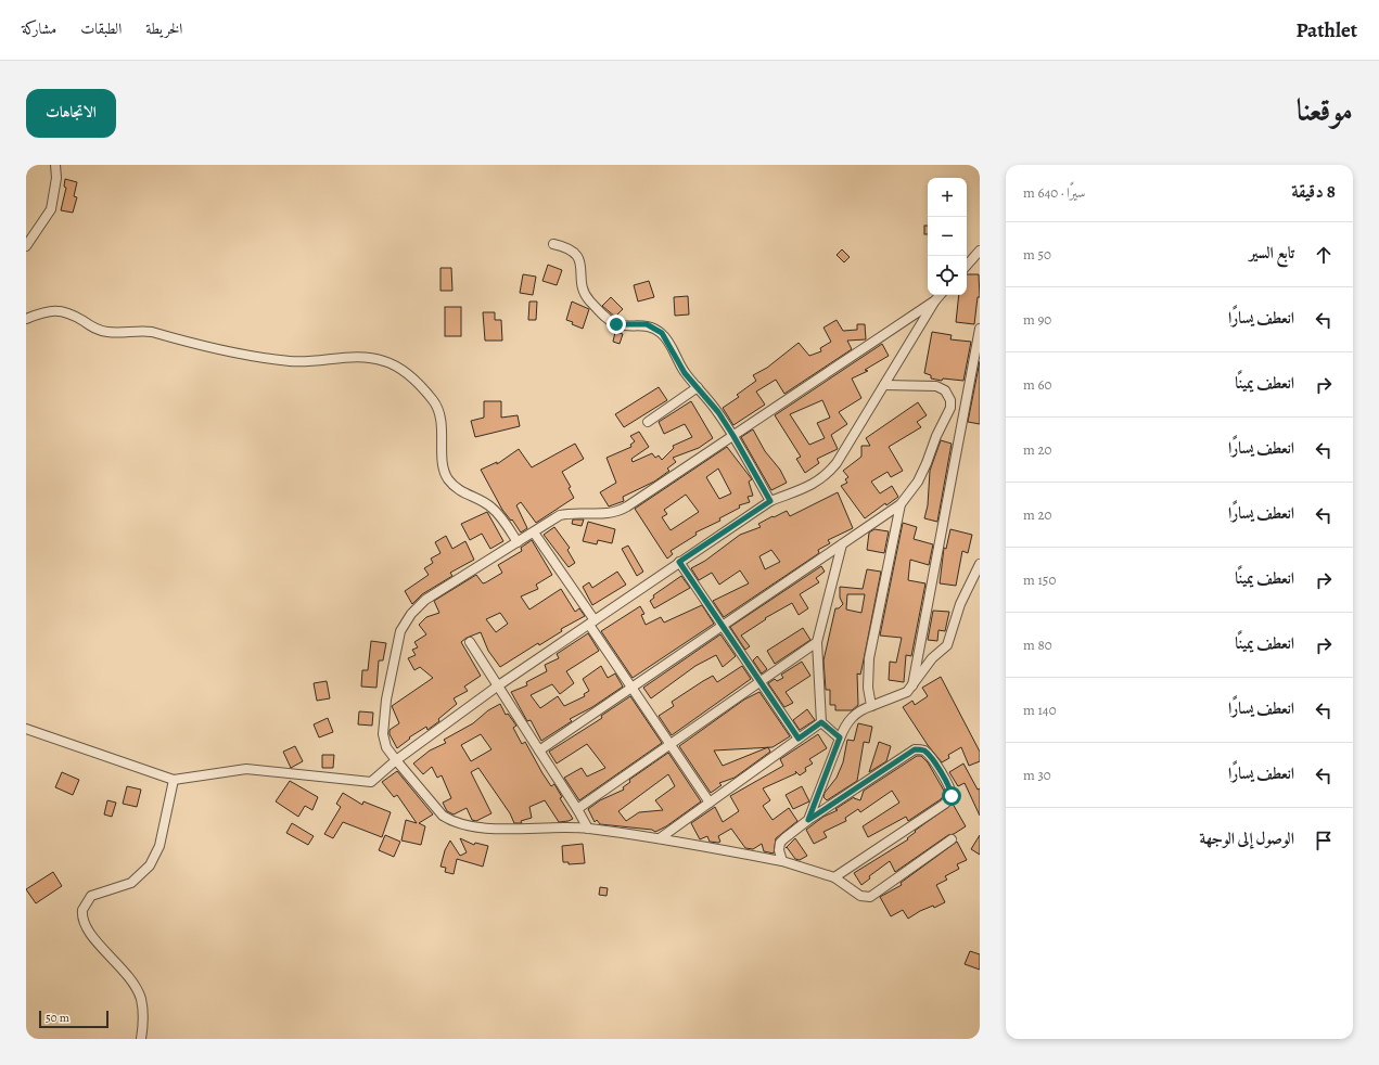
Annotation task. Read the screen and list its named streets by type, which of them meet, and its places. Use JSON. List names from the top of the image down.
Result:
{
  "scale_bar": "50 m",
  "page": {
    "header": "Pathlet",
    "nav": ["الخريطة", "الطبقات", "مشاركة"],
    "title": "موقعنا",
    "buttons": "الاتجاهات",
    "heading": ["8 دقيقة", "سيرًا · 640 m"],
    "map_buttons": ["+", "−"],
    "list": [
      ["تابع السير", "50 m"],
      ["انعطف يسارًا", "90 m"],
      ["انعطف يمينًا", "60 m"],
      ["انعطف يسارًا", "20 m"],
      ["انعطف يسارًا", "20 m"],
      ["انعطف يمينًا", "150 m"],
      ["انعطف يمينًا", "80 m"],
      ["انعطف يسارًا", "140 m"],
      ["انعطف يسارًا", "30 m"],
      "الوصول إلى الوجهة"
    ],
    "scale": "50 m"
  }
}
